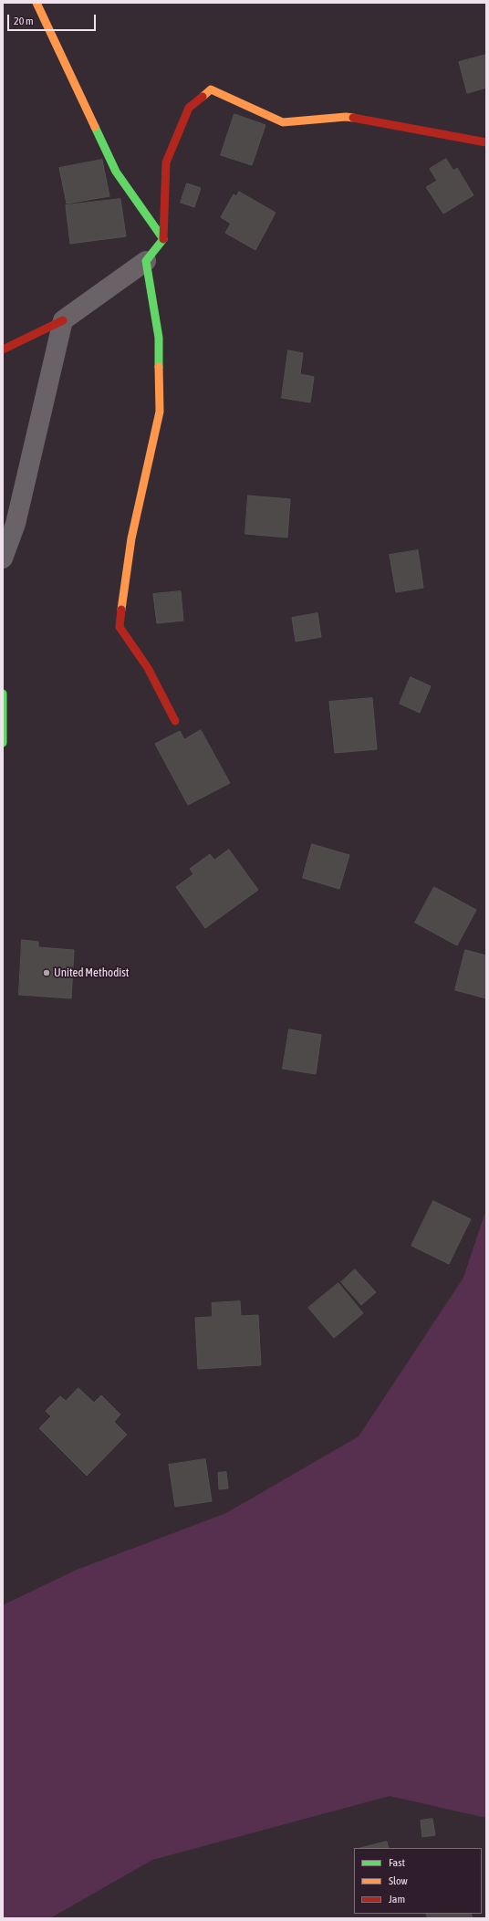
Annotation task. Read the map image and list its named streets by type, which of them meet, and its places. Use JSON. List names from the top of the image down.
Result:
{
  "places": ["United Methodist"],
  "legend": ["Fast", "Slow", "Jam"],
  "scale_bar": "20 m"
}
